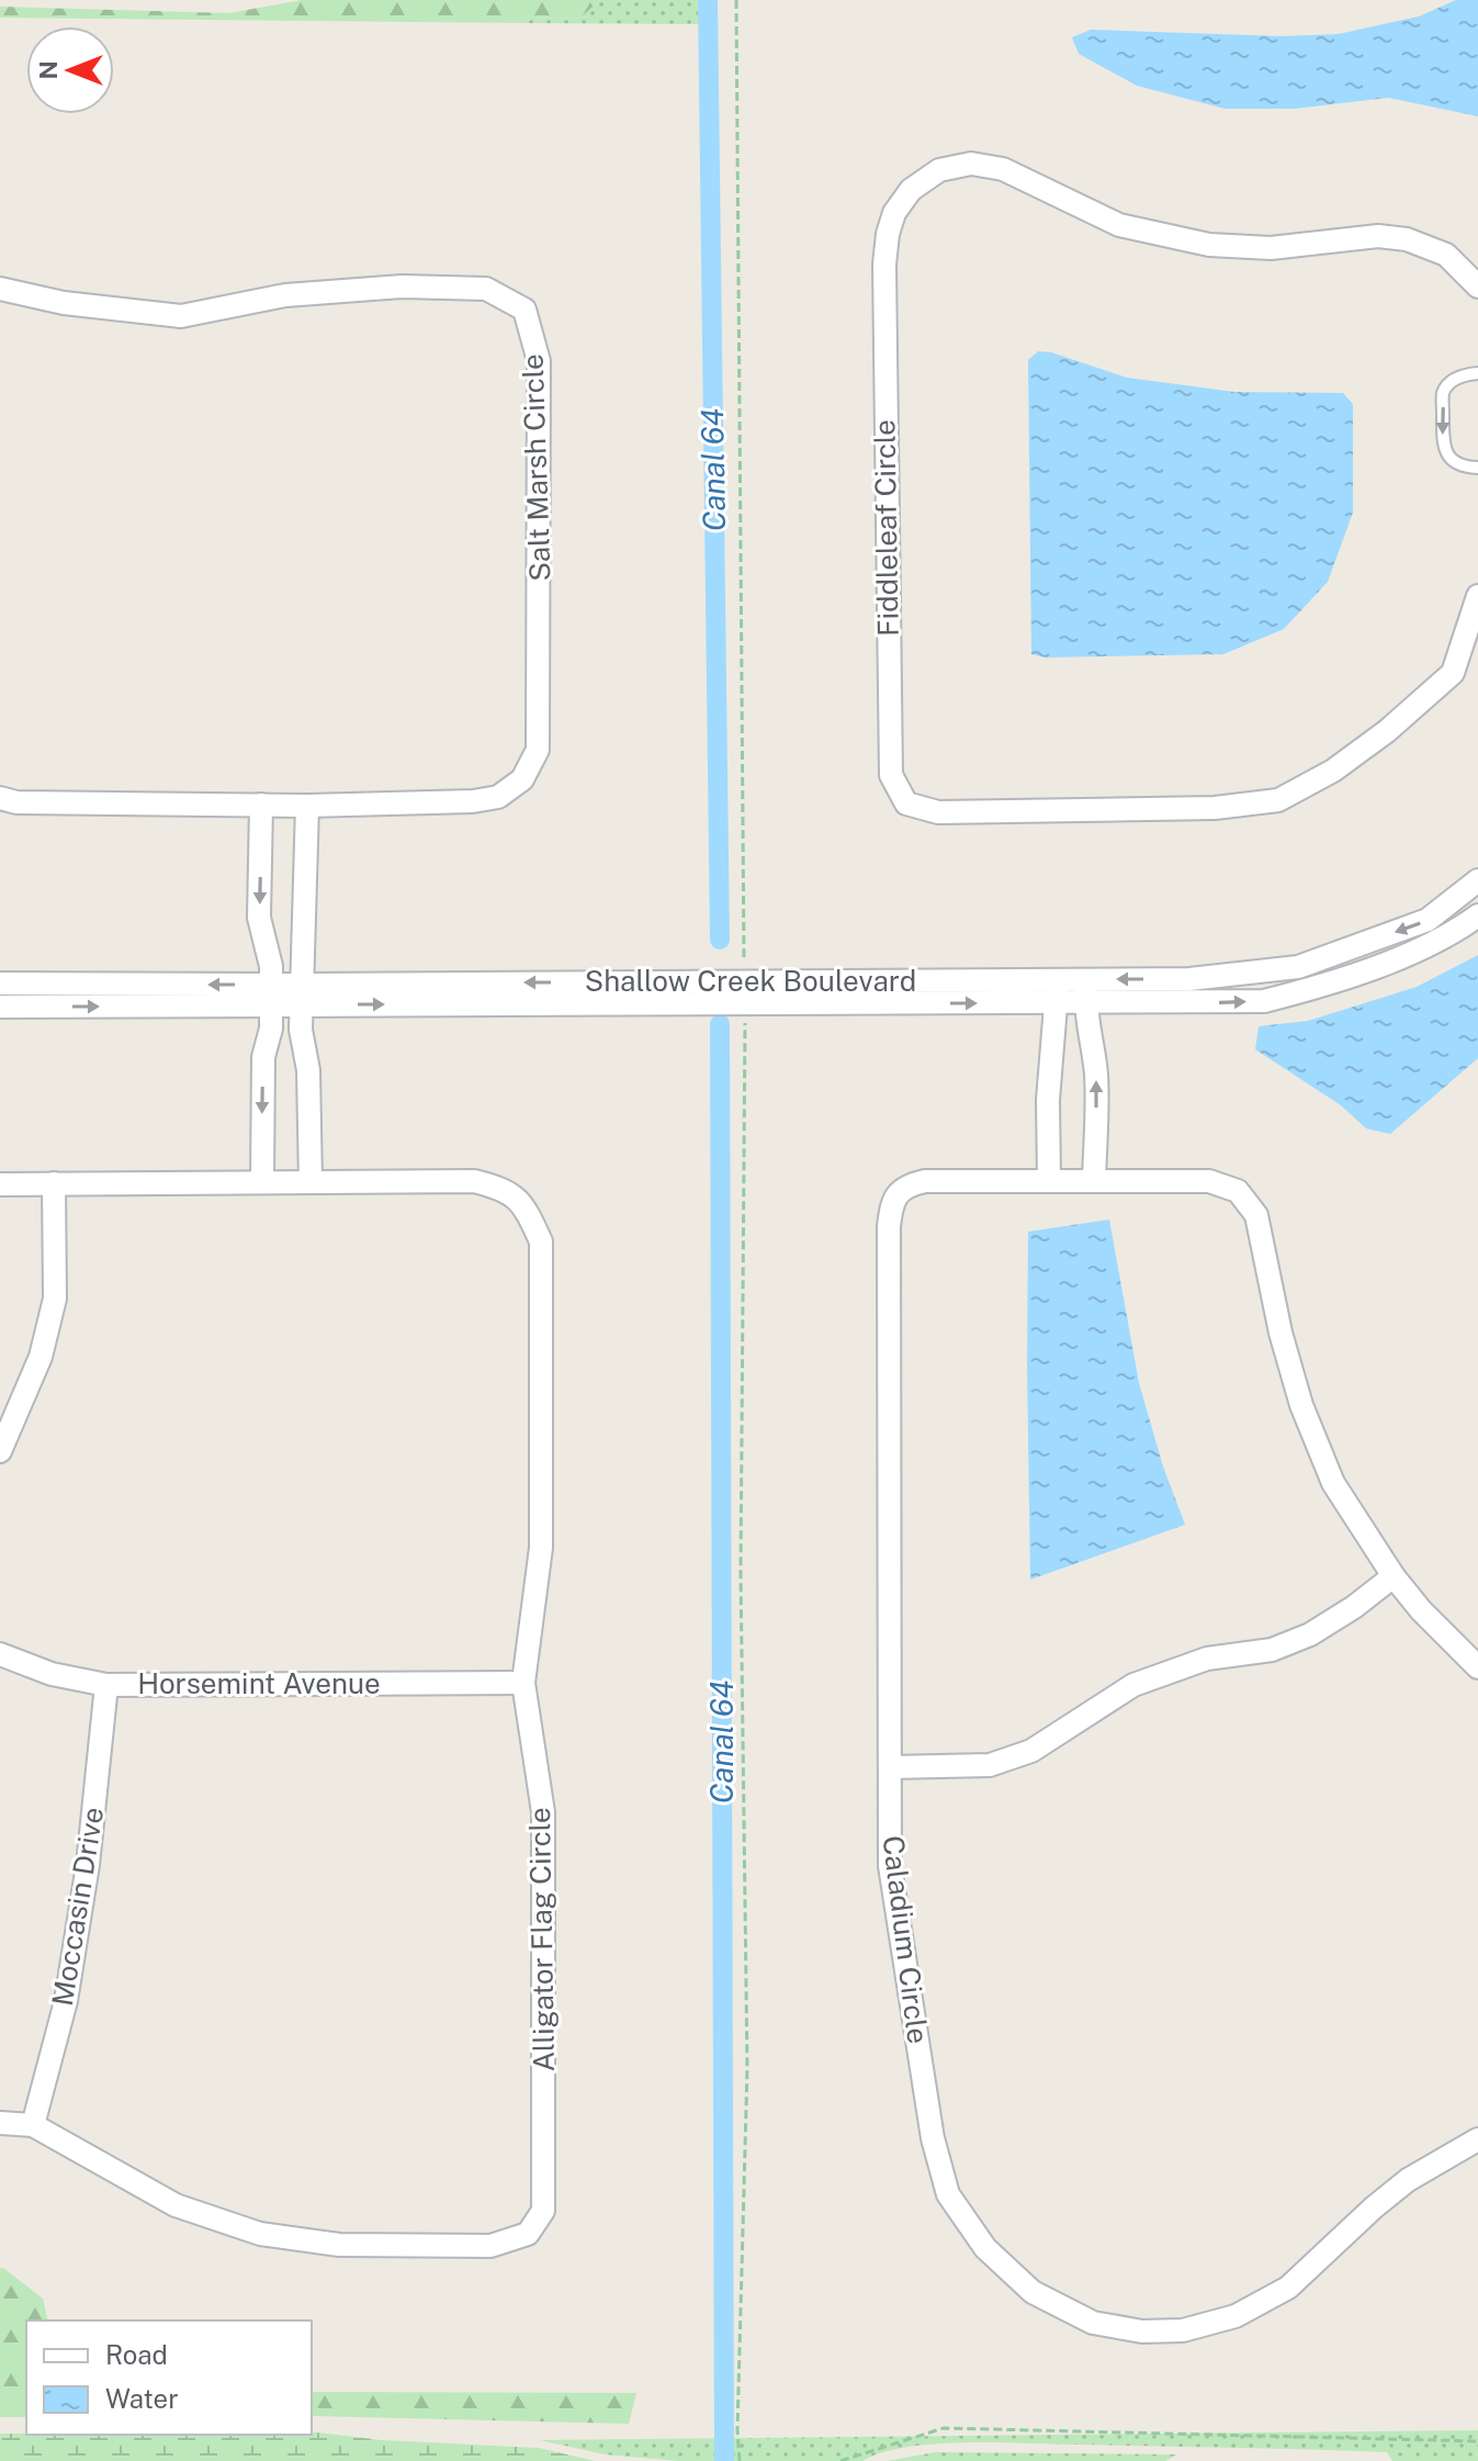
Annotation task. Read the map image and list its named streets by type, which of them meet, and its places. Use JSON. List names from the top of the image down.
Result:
{
  "streets": {
    "street": [
      "Salt Marsh Circle",
      "Fiddleleaf Circle",
      "Shallow Creek Boulevard",
      "Horsemint Avenue",
      "Moccasin Drive",
      "Alligator Flag Circle",
      "Caladium Circle"
    ]
  },
  "crossings": [
    ["Horsemint Avenue", "Moccasin Drive"],
    ["Horsemint Avenue", "Alligator Flag Circle"],
    ["Moccasin Drive", "Alligator Flag Circle"]
  ],
  "water": ["Canal 64"],
  "legend": ["Road", "Water"],
  "north": "left"
}
